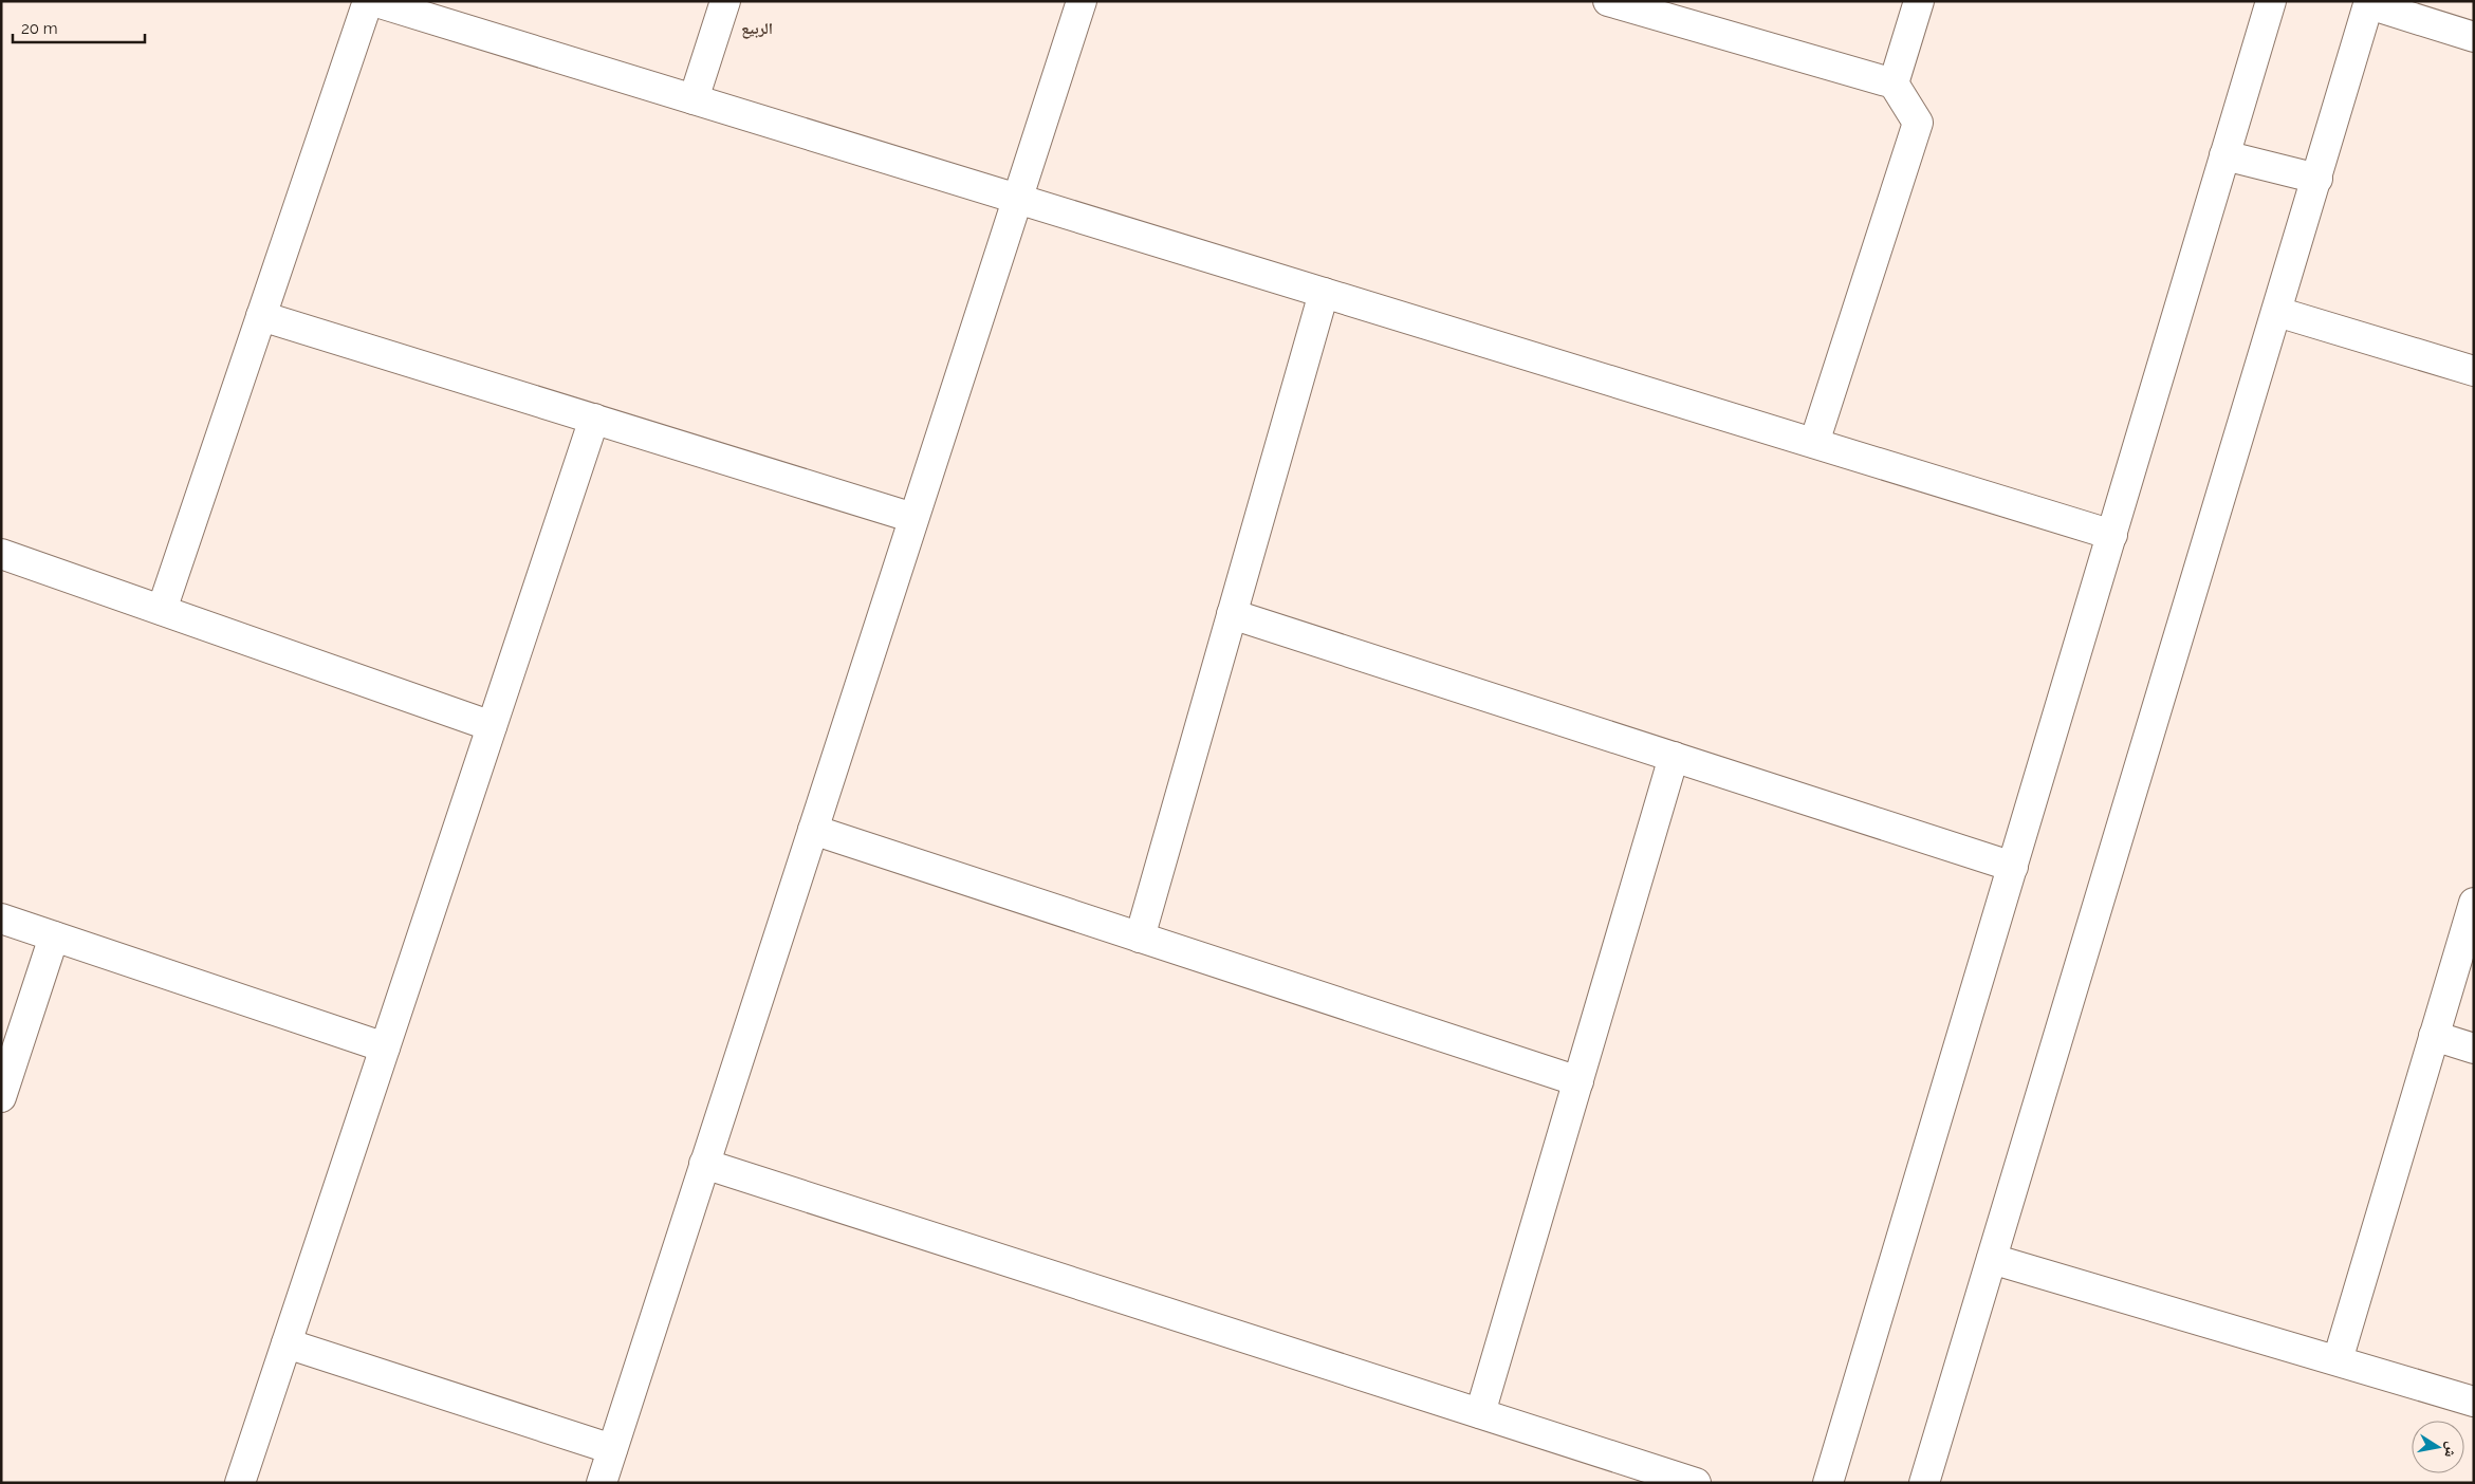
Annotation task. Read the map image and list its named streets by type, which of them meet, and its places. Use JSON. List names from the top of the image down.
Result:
{
  "districts": ["الربيع"],
  "scale_bar": "20 m",
  "north": "right"
}
